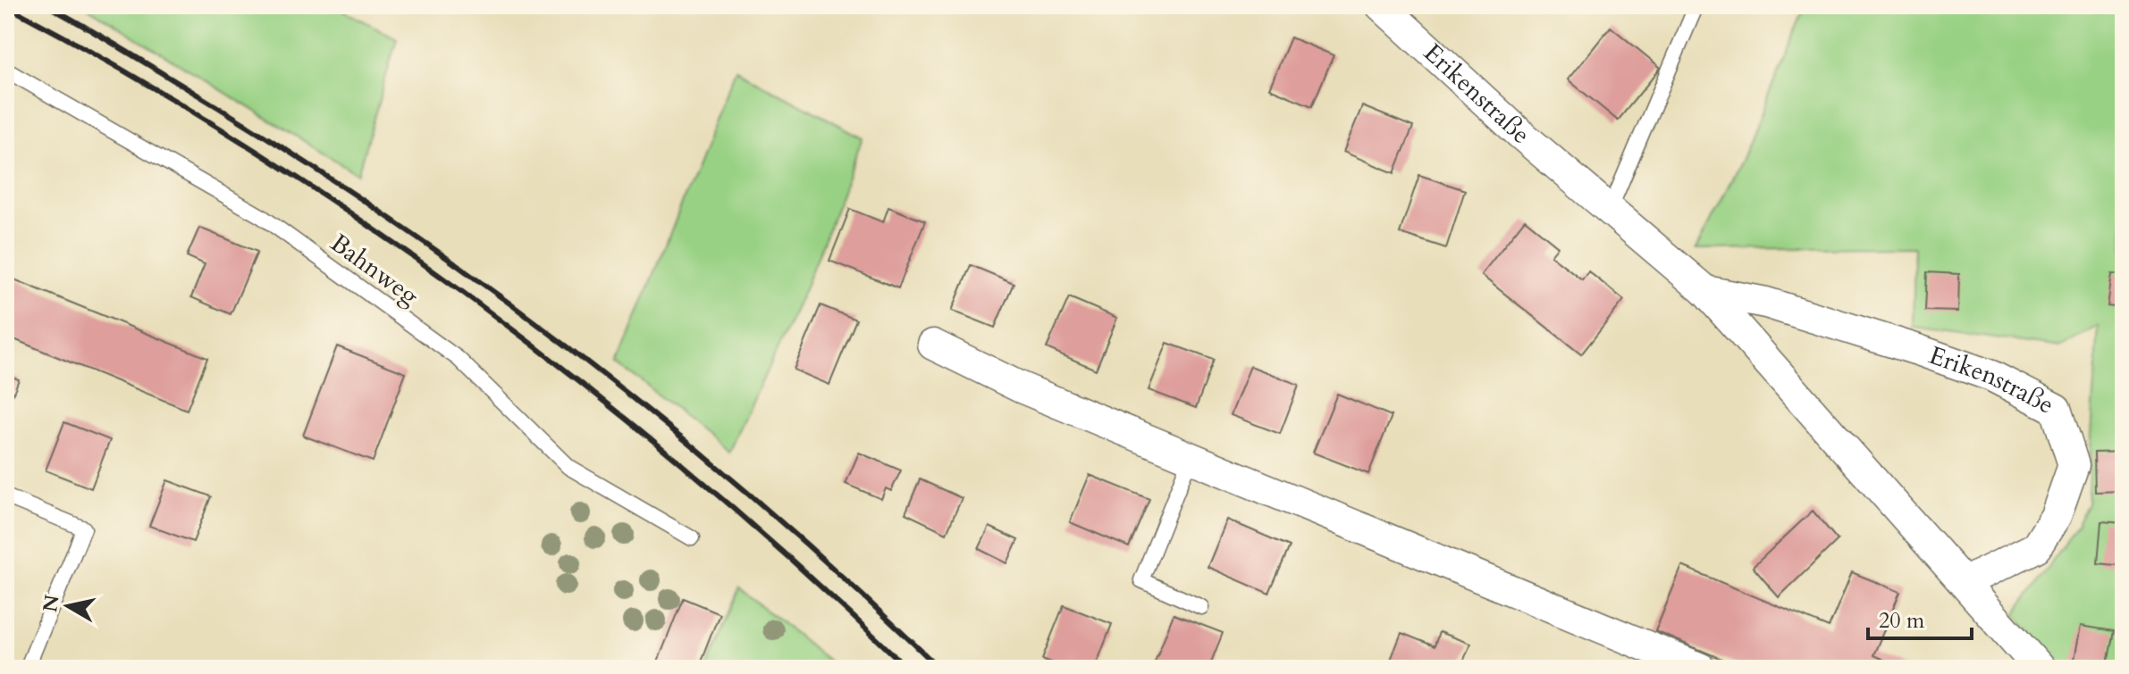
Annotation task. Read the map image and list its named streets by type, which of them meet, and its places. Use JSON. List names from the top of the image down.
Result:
{
  "streets": {
    "street": ["Erikenstraße"],
    "lane": ["Bahnweg"]
  },
  "scale_bar": "20 m",
  "north": "left"
}
